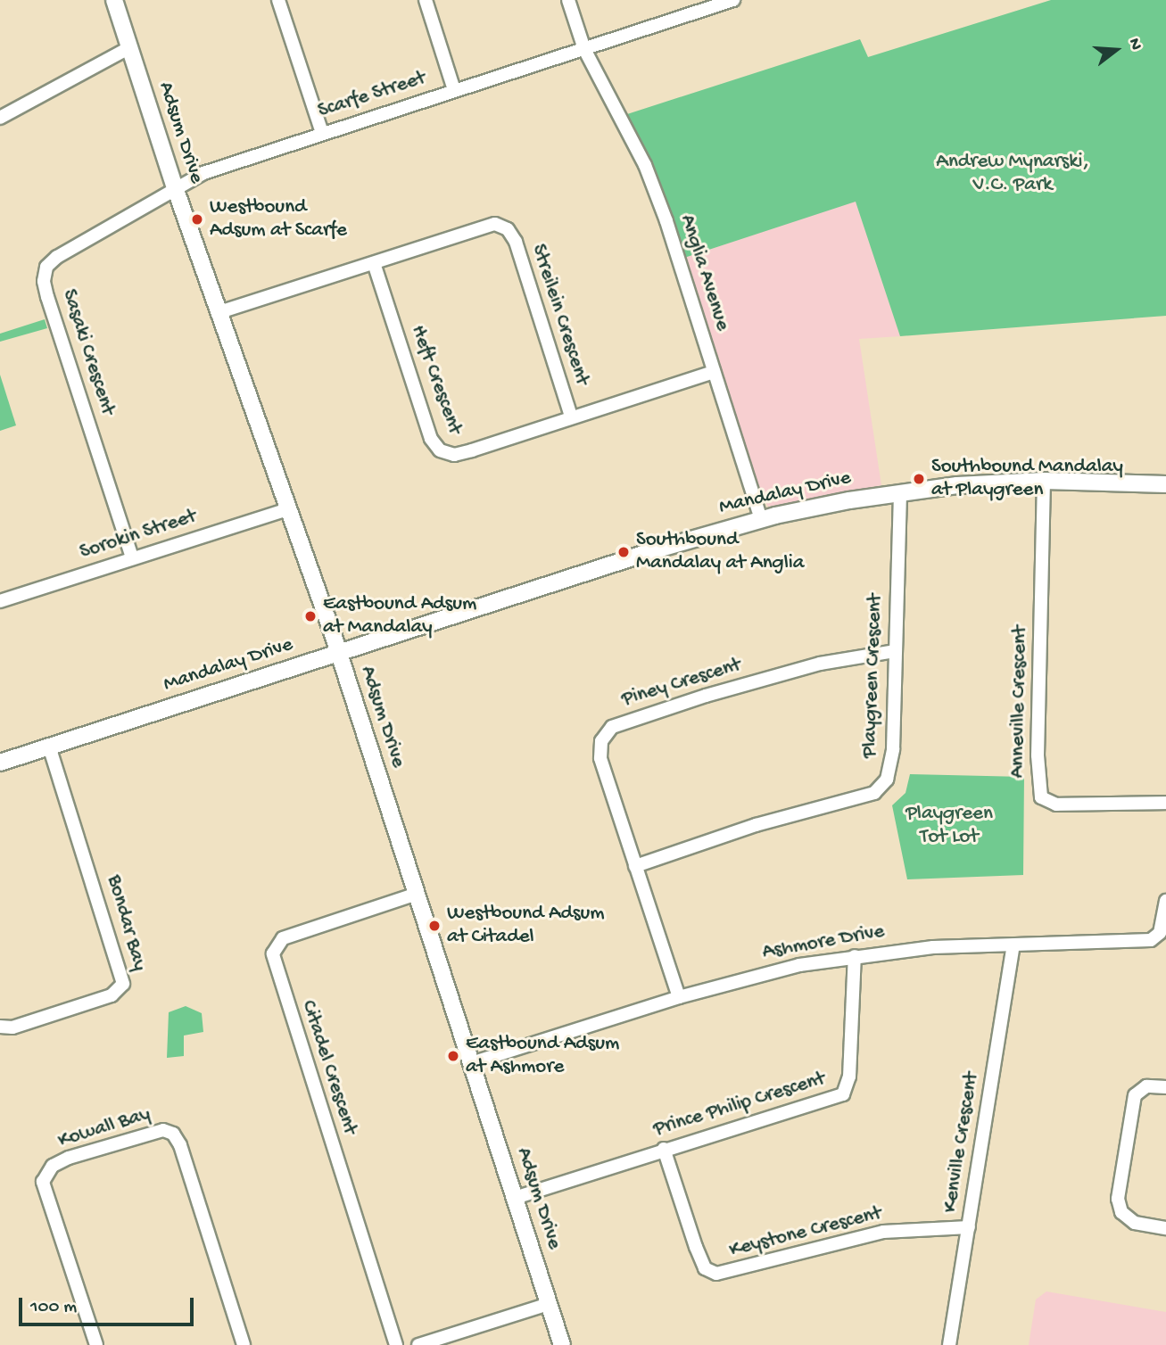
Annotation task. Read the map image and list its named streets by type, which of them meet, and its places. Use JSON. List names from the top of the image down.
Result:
{
  "streets": {
    "street": [
      "Scarfe Street",
      "Adsum Drive",
      "Anglia Avenue",
      "Streilein Crescent",
      "Sasaki Crescent",
      "Heft Crescent",
      "Mandalay Drive",
      "Sorokin Street",
      "Playgreen Crescent",
      "Piney Crescent",
      "Anneville Crescent",
      "Bondar Bay",
      "Ashmore Drive",
      "Citadel Crescent",
      "Prince Philip Crescent",
      "Kowall Bay",
      "Kenville Crescent",
      "Keystone Crescent"
    ]
  },
  "crossings": [
    ["Scarfe Street", "Adsum Drive"],
    ["Scarfe Street", "Anglia Avenue"],
    ["Scarfe Street", "Sasaki Crescent"],
    ["Adsum Drive", "Streilein Crescent"],
    ["Adsum Drive", "Sasaki Crescent"],
    ["Adsum Drive", "Mandalay Drive"],
    ["Adsum Drive", "Sorokin Street"],
    ["Adsum Drive", "Ashmore Drive"],
    ["Adsum Drive", "Citadel Crescent"],
    ["Adsum Drive", "Prince Philip Crescent"],
    ["Anglia Avenue", "Heft Crescent"],
    ["Anglia Avenue", "Mandalay Drive"],
    ["Streilein Crescent", "Heft Crescent"],
    ["Sasaki Crescent", "Sorokin Street"],
    ["Mandalay Drive", "Playgreen Crescent"],
    ["Mandalay Drive", "Anneville Crescent"],
    ["Mandalay Drive", "Bondar Bay"],
    ["Playgreen Crescent", "Piney Crescent"],
    ["Piney Crescent", "Ashmore Drive"],
    ["Ashmore Drive", "Prince Philip Crescent"],
    ["Ashmore Drive", "Kenville Crescent"],
    ["Prince Philip Crescent", "Keystone Crescent"],
    ["Kenville Crescent", "Keystone Crescent"]
  ],
  "parks": ["Andrew Mynarski, V.C. Park", "Playgreen Tot Lot"],
  "places": [
    "Westbound Adsum at Scarfe",
    "Southbound Mandalay at Playgreen",
    "Southbound Mandalay at Anglia",
    "Eastbound Adsum at Mandalay",
    "Westbound Adsum at Citadel",
    "Eastbound Adsum at Ashmore"
  ],
  "scale_bar": "100 m",
  "north": "right"
}
